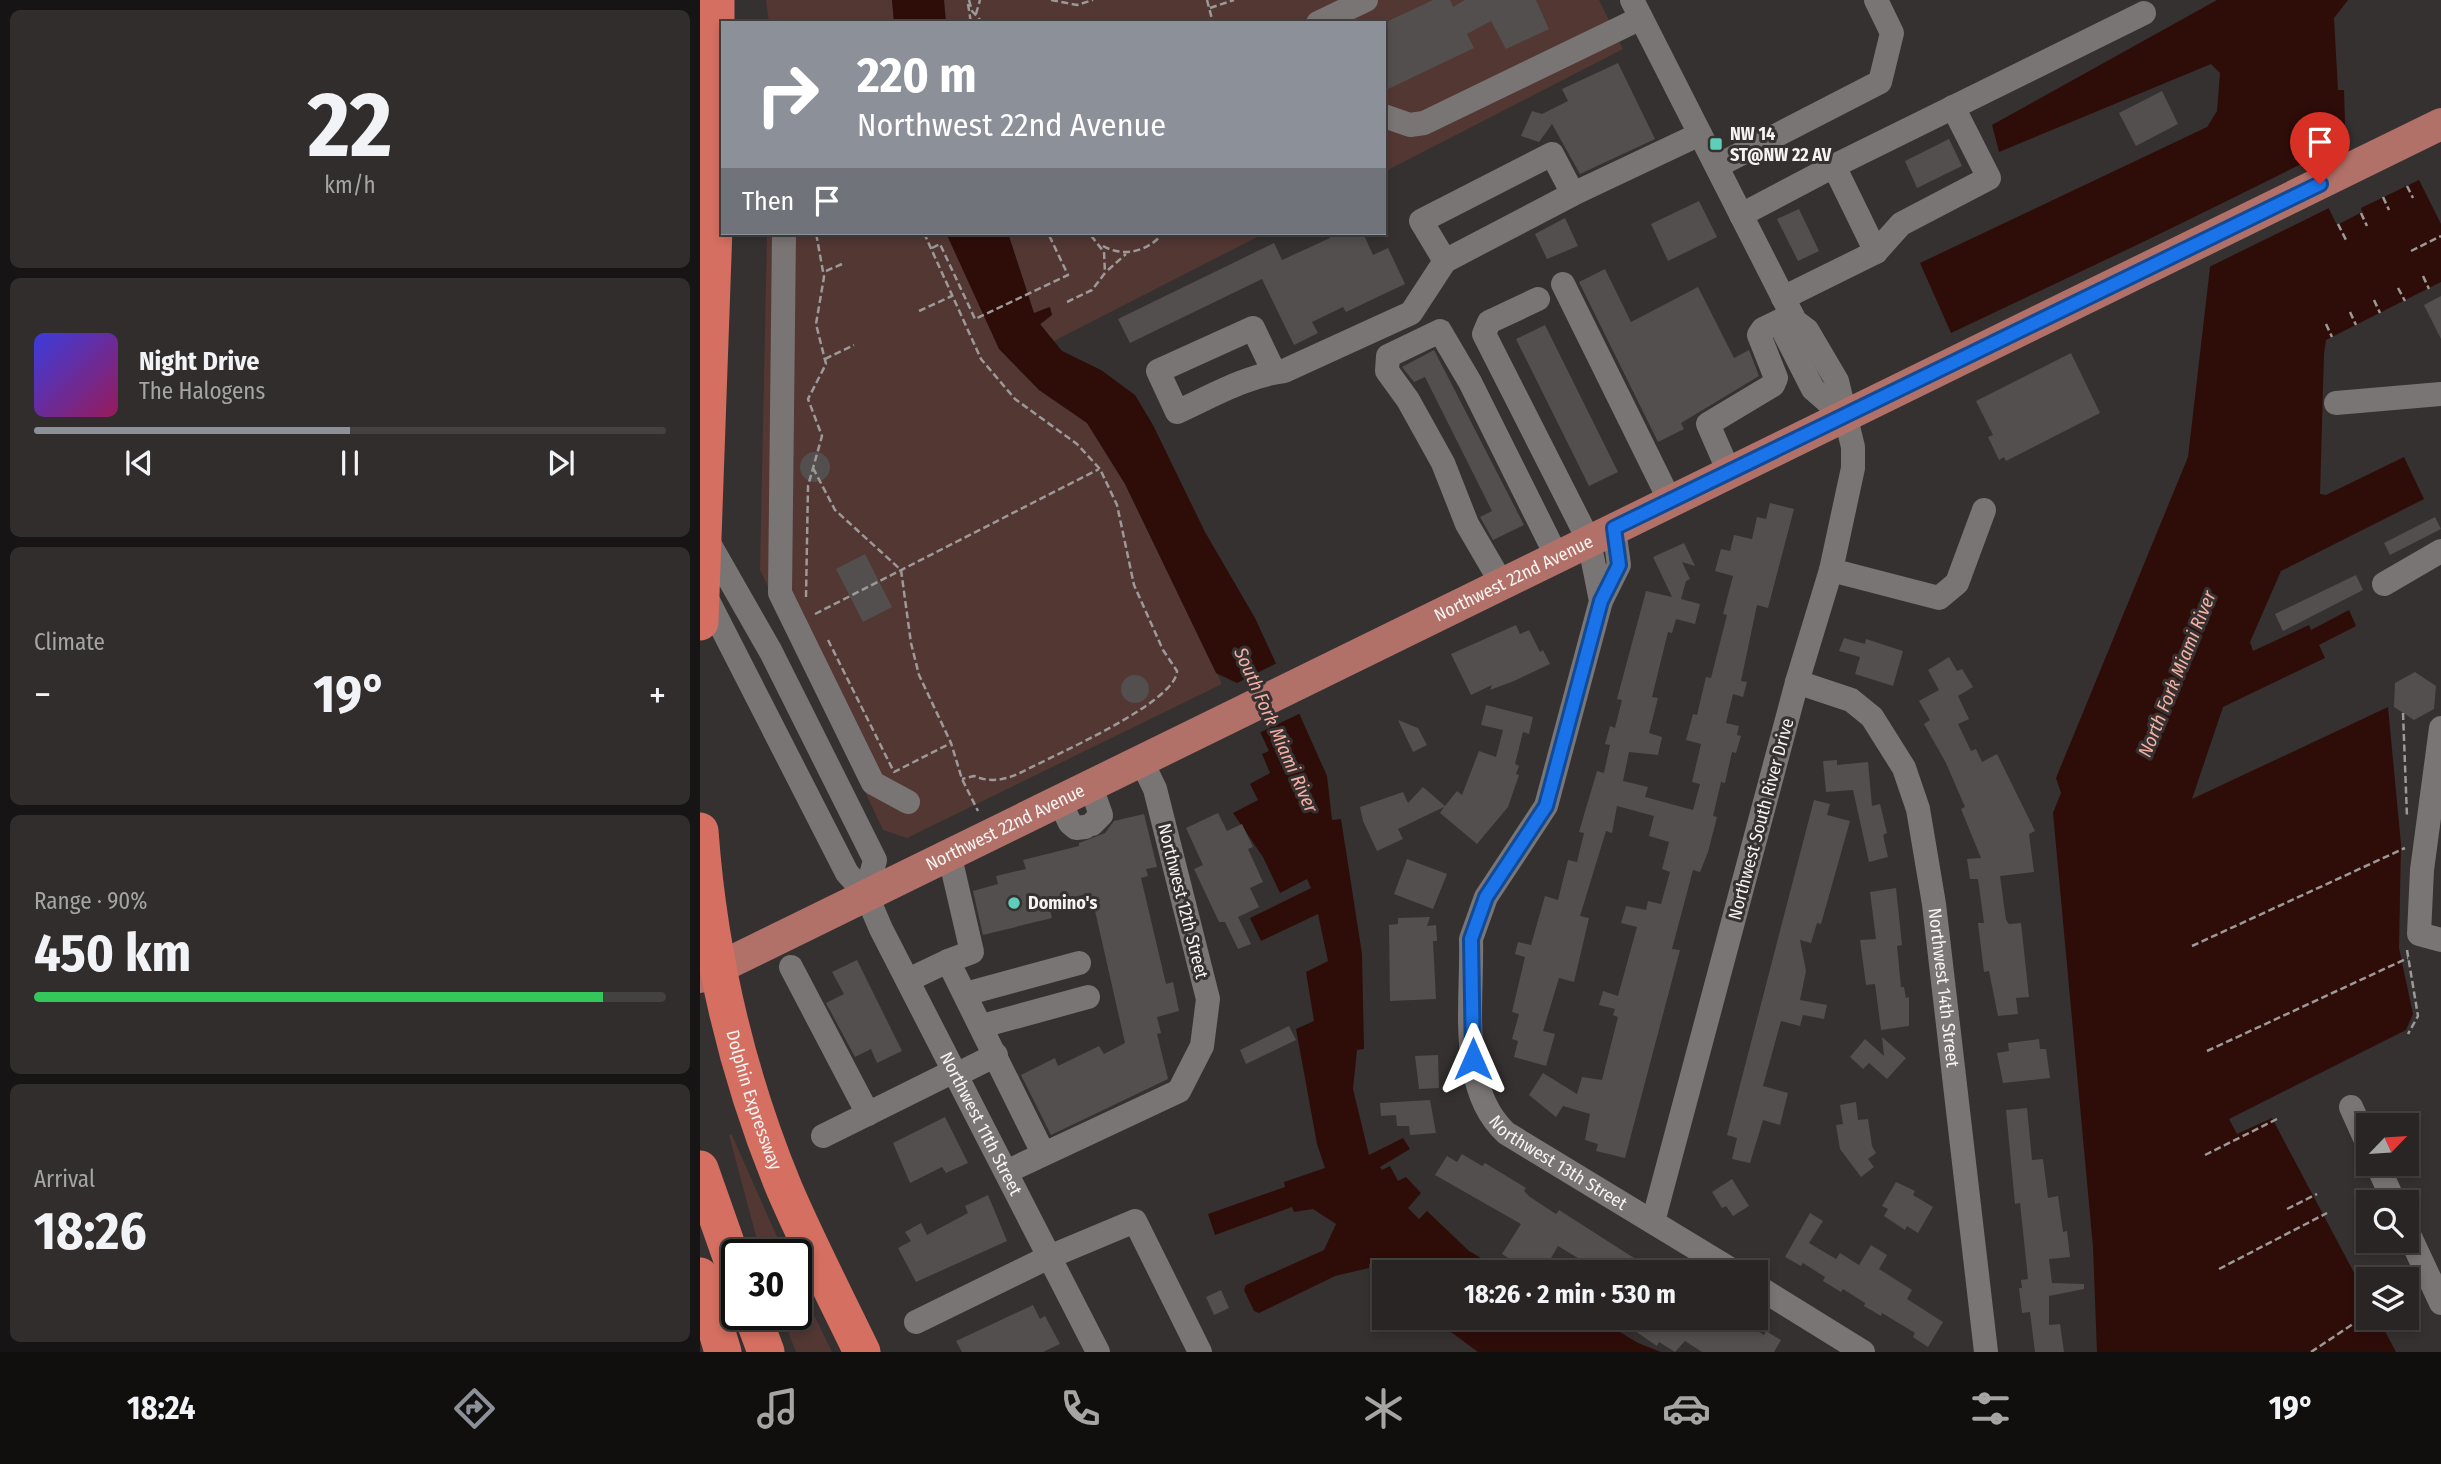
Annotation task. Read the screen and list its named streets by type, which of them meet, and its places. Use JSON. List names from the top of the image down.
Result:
{
  "streets": {
    "highway": ["Dolphin Expressway"],
    "main road": ["Northwest 22nd Avenue"],
    "street": [
      "Northwest South River Drive",
      "Northwest 12th Street",
      "Northwest 14th Street",
      "Northwest 11th Street",
      "Northwest 13th Street"
    ]
  },
  "crossings": [
    ["Northwest 22nd Avenue", "Northwest South River Drive"],
    ["Northwest 22nd Avenue", "Northwest 12th Street"],
    ["Northwest 22nd Avenue", "Northwest 11th Street"],
    ["Northwest 22nd Avenue", "Northwest 13th Street"],
    ["Northwest South River Drive", "Northwest 14th Street"],
    ["Northwest South River Drive", "Northwest 13th Street"],
    ["Northwest 12th Street", "Northwest 11th Street"]
  ],
  "water": ["North Fork Miami River", "South Fork Miami River"],
  "places": {
    "transit": ["NW 14 ST@NW 22 AV"],
    "other": ["Domino's"]
  },
  "north": "top right",
  "page": {
    "tile": [
      ["22", "km/h"],
      "Climate",
      ["Range · 90%", "450 km"],
      ["Arrival", "18:26"]
    ],
    "turn": ["220 m", "Northwest 22nd Avenue"],
    "then": "Then",
    "song": ["Night Drive", "The Halogens"],
    "heat": ["−", "19°", "+"],
    "limit": "30",
    "trip": "18:26 · 2 min · 530 m",
    "tabs": ["18:24", "19°"]
  }
}
